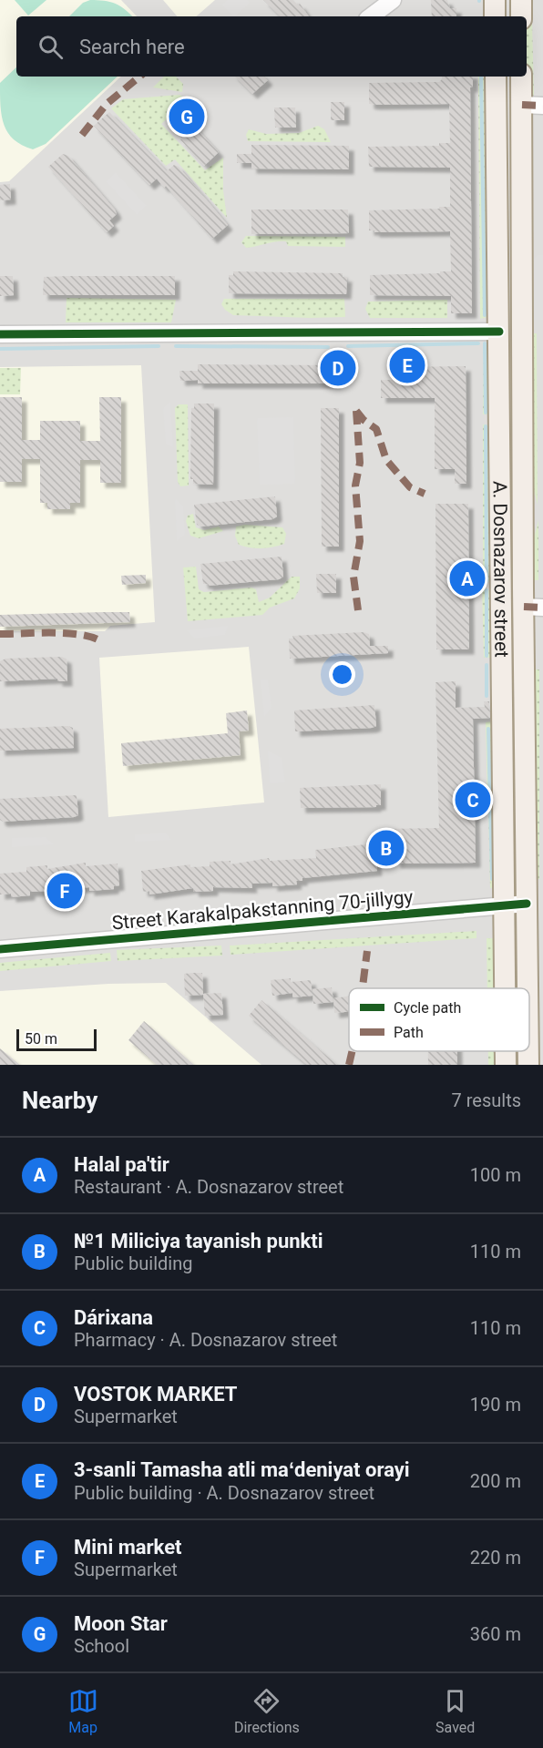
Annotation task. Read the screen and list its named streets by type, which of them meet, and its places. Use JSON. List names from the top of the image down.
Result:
{
  "streets": {
    "main road": ["A. Dosnazarov street"],
    "street": ["Street Karakalpakstanning 70-jillygy"]
  },
  "crossings": [
    ["A. Dosnazarov street", "Street Karakalpakstanning 70-jillygy"]
  ],
  "legend": ["Cycle path", "Path"],
  "scale_bar": "50 m",
  "page": {
    "search": "Search here",
    "pins": [
      "G",
      "E",
      "D",
      "A",
      "C",
      "B",
      "F"
    ],
    "scale": "50 m",
    "heading": ["Nearby", "7 results"],
    "list": [
      {
        "mark": "A",
        "name": "Halal pa'tir",
        "note": "Restaurant · A. Dosnazarov street",
        "value": "100 m"
      },
      {
        "mark": "B",
        "name": "№1 Miliciya tayanish punkti",
        "note": "Public building",
        "value": "110 m"
      },
      {
        "mark": "C",
        "name": "Dárixana",
        "note": "Pharmacy · A. Dosnazarov street",
        "value": "110 m"
      },
      {
        "mark": "D",
        "name": "VOSTOK MARKET",
        "note": "Supermarket",
        "value": "190 m"
      },
      {
        "mark": "E",
        "name": "3-sanli Tamasha atli maʻdeniyat orayi",
        "note": "Public building · A. Dosnazarov street",
        "value": "200 m"
      },
      {
        "mark": "F",
        "name": "Mini market",
        "note": "Supermarket",
        "value": "220 m"
      },
      {
        "mark": "G",
        "name": "Moon Star",
        "note": "School",
        "value": "360 m"
      }
    ],
    "nav": ["Map", "Directions", "Saved"]
  }
}
